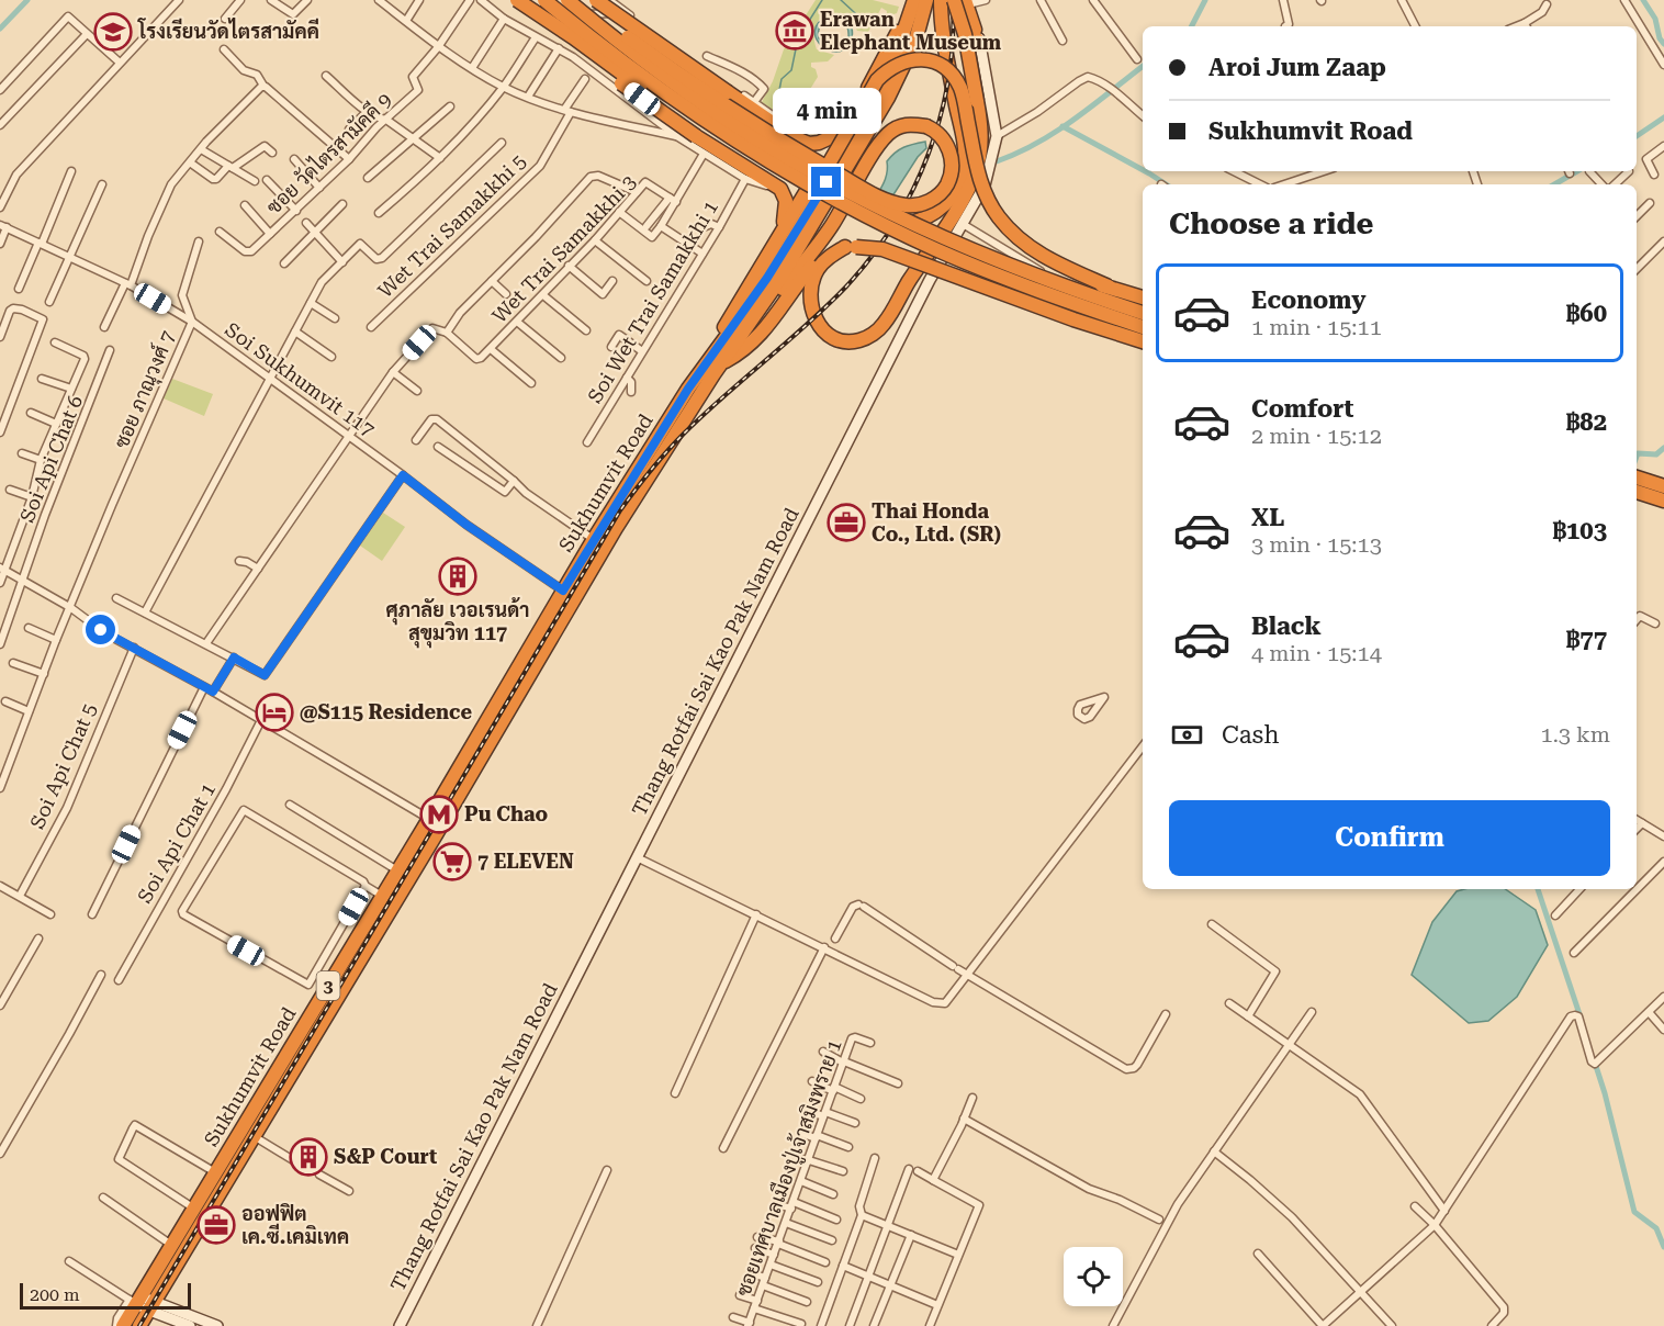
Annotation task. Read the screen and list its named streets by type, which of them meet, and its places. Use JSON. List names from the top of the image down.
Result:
{
  "streets": {
    "highway": ["Sukhumvit Road", "3"],
    "main road": ["Thang Rotfai Sai Kao Pak Nam Road"],
    "street": [
      "ซอย วัดไตรสามัคคี 9",
      "Wet Trai Samakkhi 5",
      "Wet Trai Samakkhi 3",
      "Soi Wet Trai Samakkhi 1",
      "Soi Sukhumvit 117",
      "ซอย ภาณุวงศ์ 7",
      "Soi Api Chat 6",
      "Soi Api Chat 5",
      "Soi Api Chat 1",
      "ซอยเทศบาลเมืองปู่เจ้าสมิงพราย 1"
    ]
  },
  "crossings": [
    ["Soi Sukhumvit 117", "ซอย ภาณุวงศ์ 7"],
    ["Soi Sukhumvit 117", "Sukhumvit Road"]
  ],
  "places": {
    "museum": ["Erawan Elephant Museum"],
    "school or university": ["โรงเรียนวัดไตรสามัคคี"],
    "office": ["Thai Honda Co., Ltd. (SR)", "ออฟฟิต เค.ซี.เคมิเทค"],
    "building": ["ศุภาลัย เวอเรนด้า สุขุมวิท 117", "S&P Court"],
    "hotel": ["@S115 Residence"],
    "metro station": ["Pu Chao"],
    "supermarket": ["7 ELEVEN"]
  },
  "scale_bar": "200 m",
  "page": {
    "banner": ["Aroi Jum Zaap", "Sukhumvit Road"],
    "bubble": "4 min",
    "heading": "Choose a ride",
    "list": [
      {
        "name": "Economy",
        "note": "1 min · 15:11",
        "value": "฿60"
      },
      {
        "name": "Comfort",
        "note": "2 min · 15:12",
        "value": "฿82"
      },
      {
        "name": "XL",
        "note": "3 min · 15:13",
        "value": "฿103"
      },
      {
        "name": "Black",
        "note": "4 min · 15:14",
        "value": "฿77"
      }
    ],
    "pay": ["Cash", "1.3 km"],
    "buttons": "Confirm",
    "scale": "200 m"
  }
}
